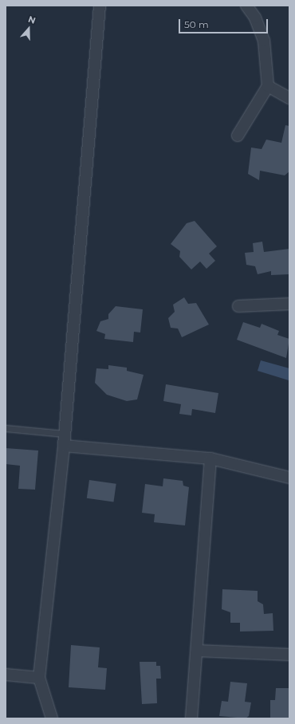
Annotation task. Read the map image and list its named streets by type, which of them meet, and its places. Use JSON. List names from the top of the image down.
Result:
{
  "scale_bar": "50 m",
  "north": "top"
}
